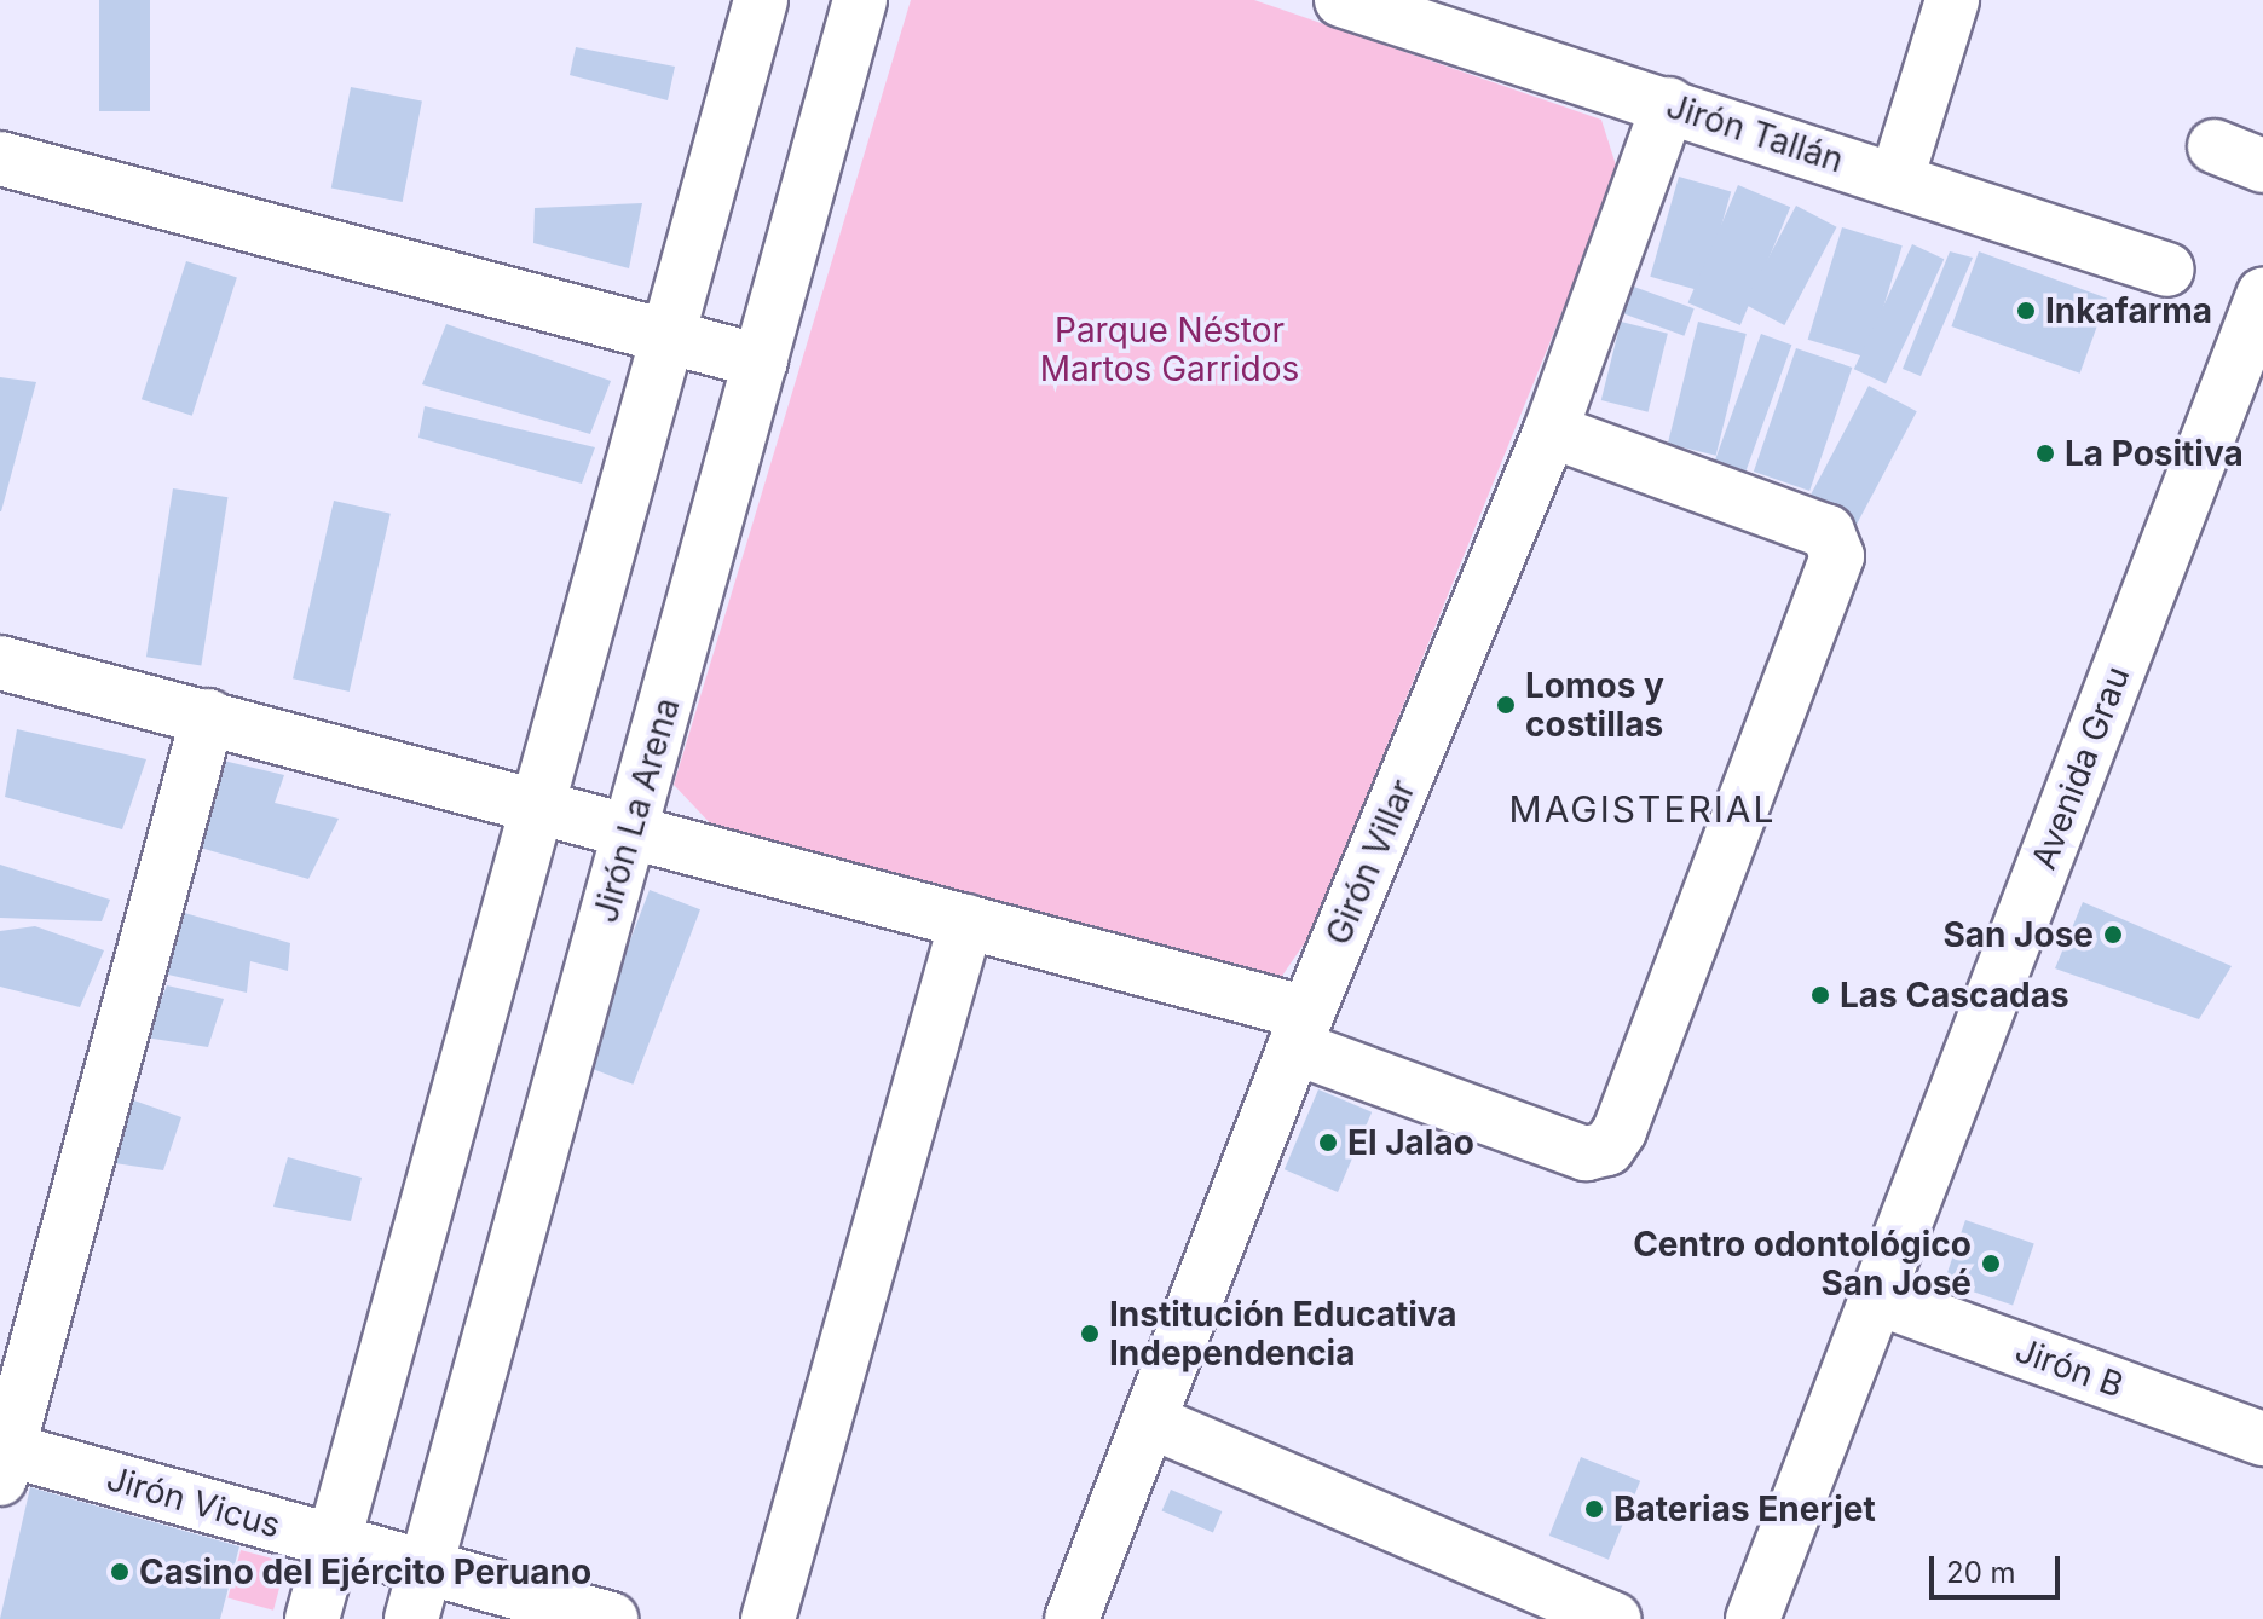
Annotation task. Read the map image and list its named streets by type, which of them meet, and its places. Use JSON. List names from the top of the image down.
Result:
{
  "streets": {
    "street": [
      "Jirón Tallán",
      "Avenida Grau",
      "Jirón La Arena",
      "Girón Villar",
      "Jirón B",
      "Jirón Vicus"
    ]
  },
  "crossings": [
    ["Jirón Tallán", "Girón Villar"],
    ["Avenida Grau", "Jirón B"],
    ["Jirón La Arena", "Jirón Vicus"]
  ],
  "districts": ["MAGISTERIAL"],
  "parks": ["Parque Néstor Martos Garridos"],
  "places": [
    "Inkafarma",
    "La Positiva",
    "Lomos y costillas",
    "San Jose",
    "Las Cascadas",
    "El Jalao",
    "Centro odontológico San José",
    "Institución Educativa Independencia",
    "Baterias Enerjet",
    "Casino del Ejército Peruano"
  ],
  "scale_bar": "20 m"
}
